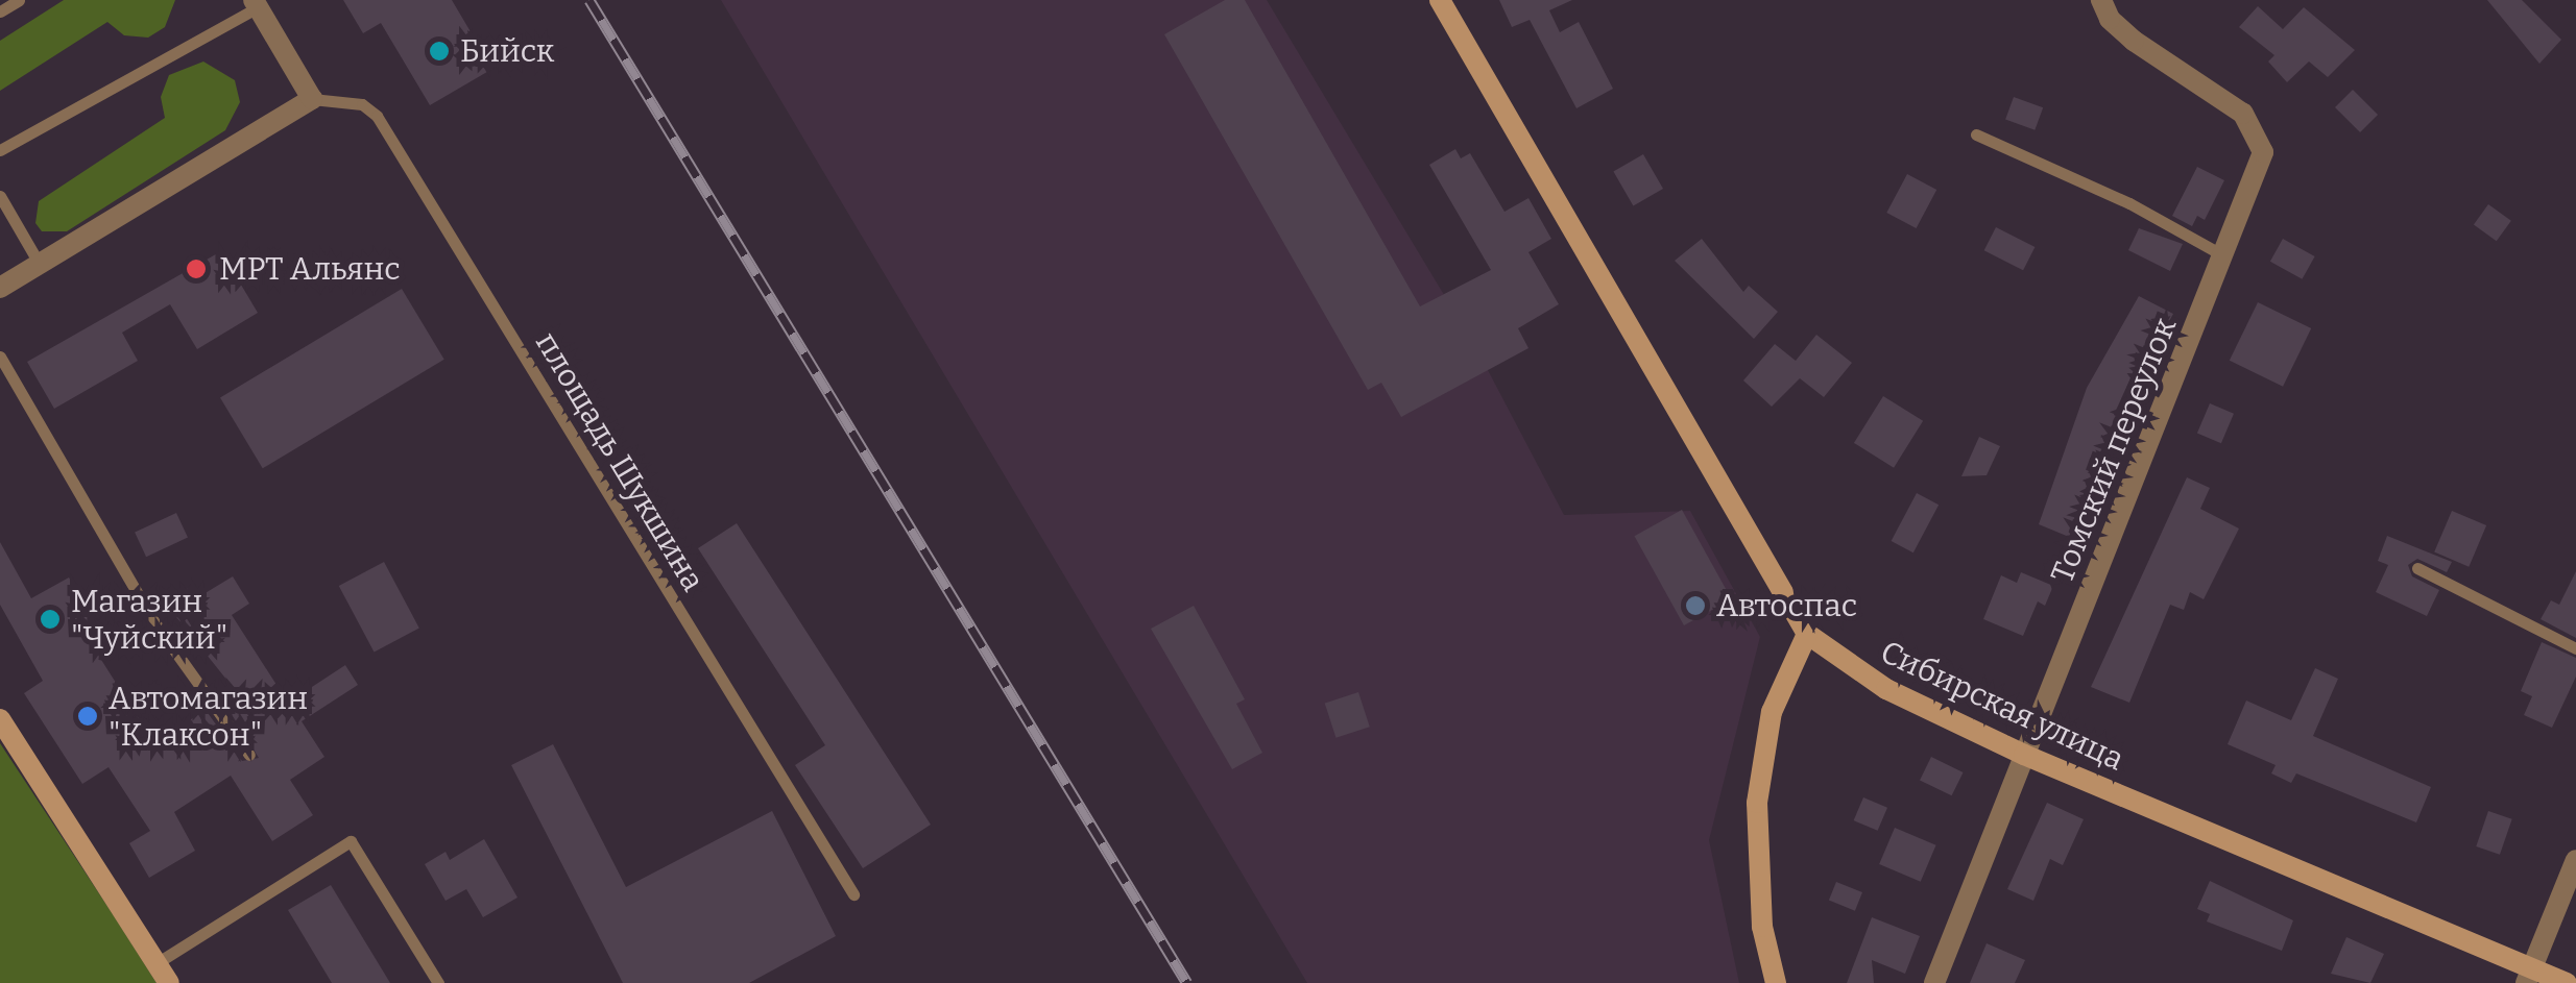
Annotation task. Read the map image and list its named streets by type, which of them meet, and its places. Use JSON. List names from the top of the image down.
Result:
{
  "streets": {
    "street": ["Томский переулок", "Сибирская улица"],
    "lane": ["площадь Шукшина"]
  },
  "crossings": [
    ["Томский переулок", "Сибирская улица"]
  ],
  "places": [
    "Бийск",
    "МРТ Альянс",
    "Автоспас",
    "Магазин \"Чуйский\"",
    "Автомагазин \"Клаксон\""
  ]
}
